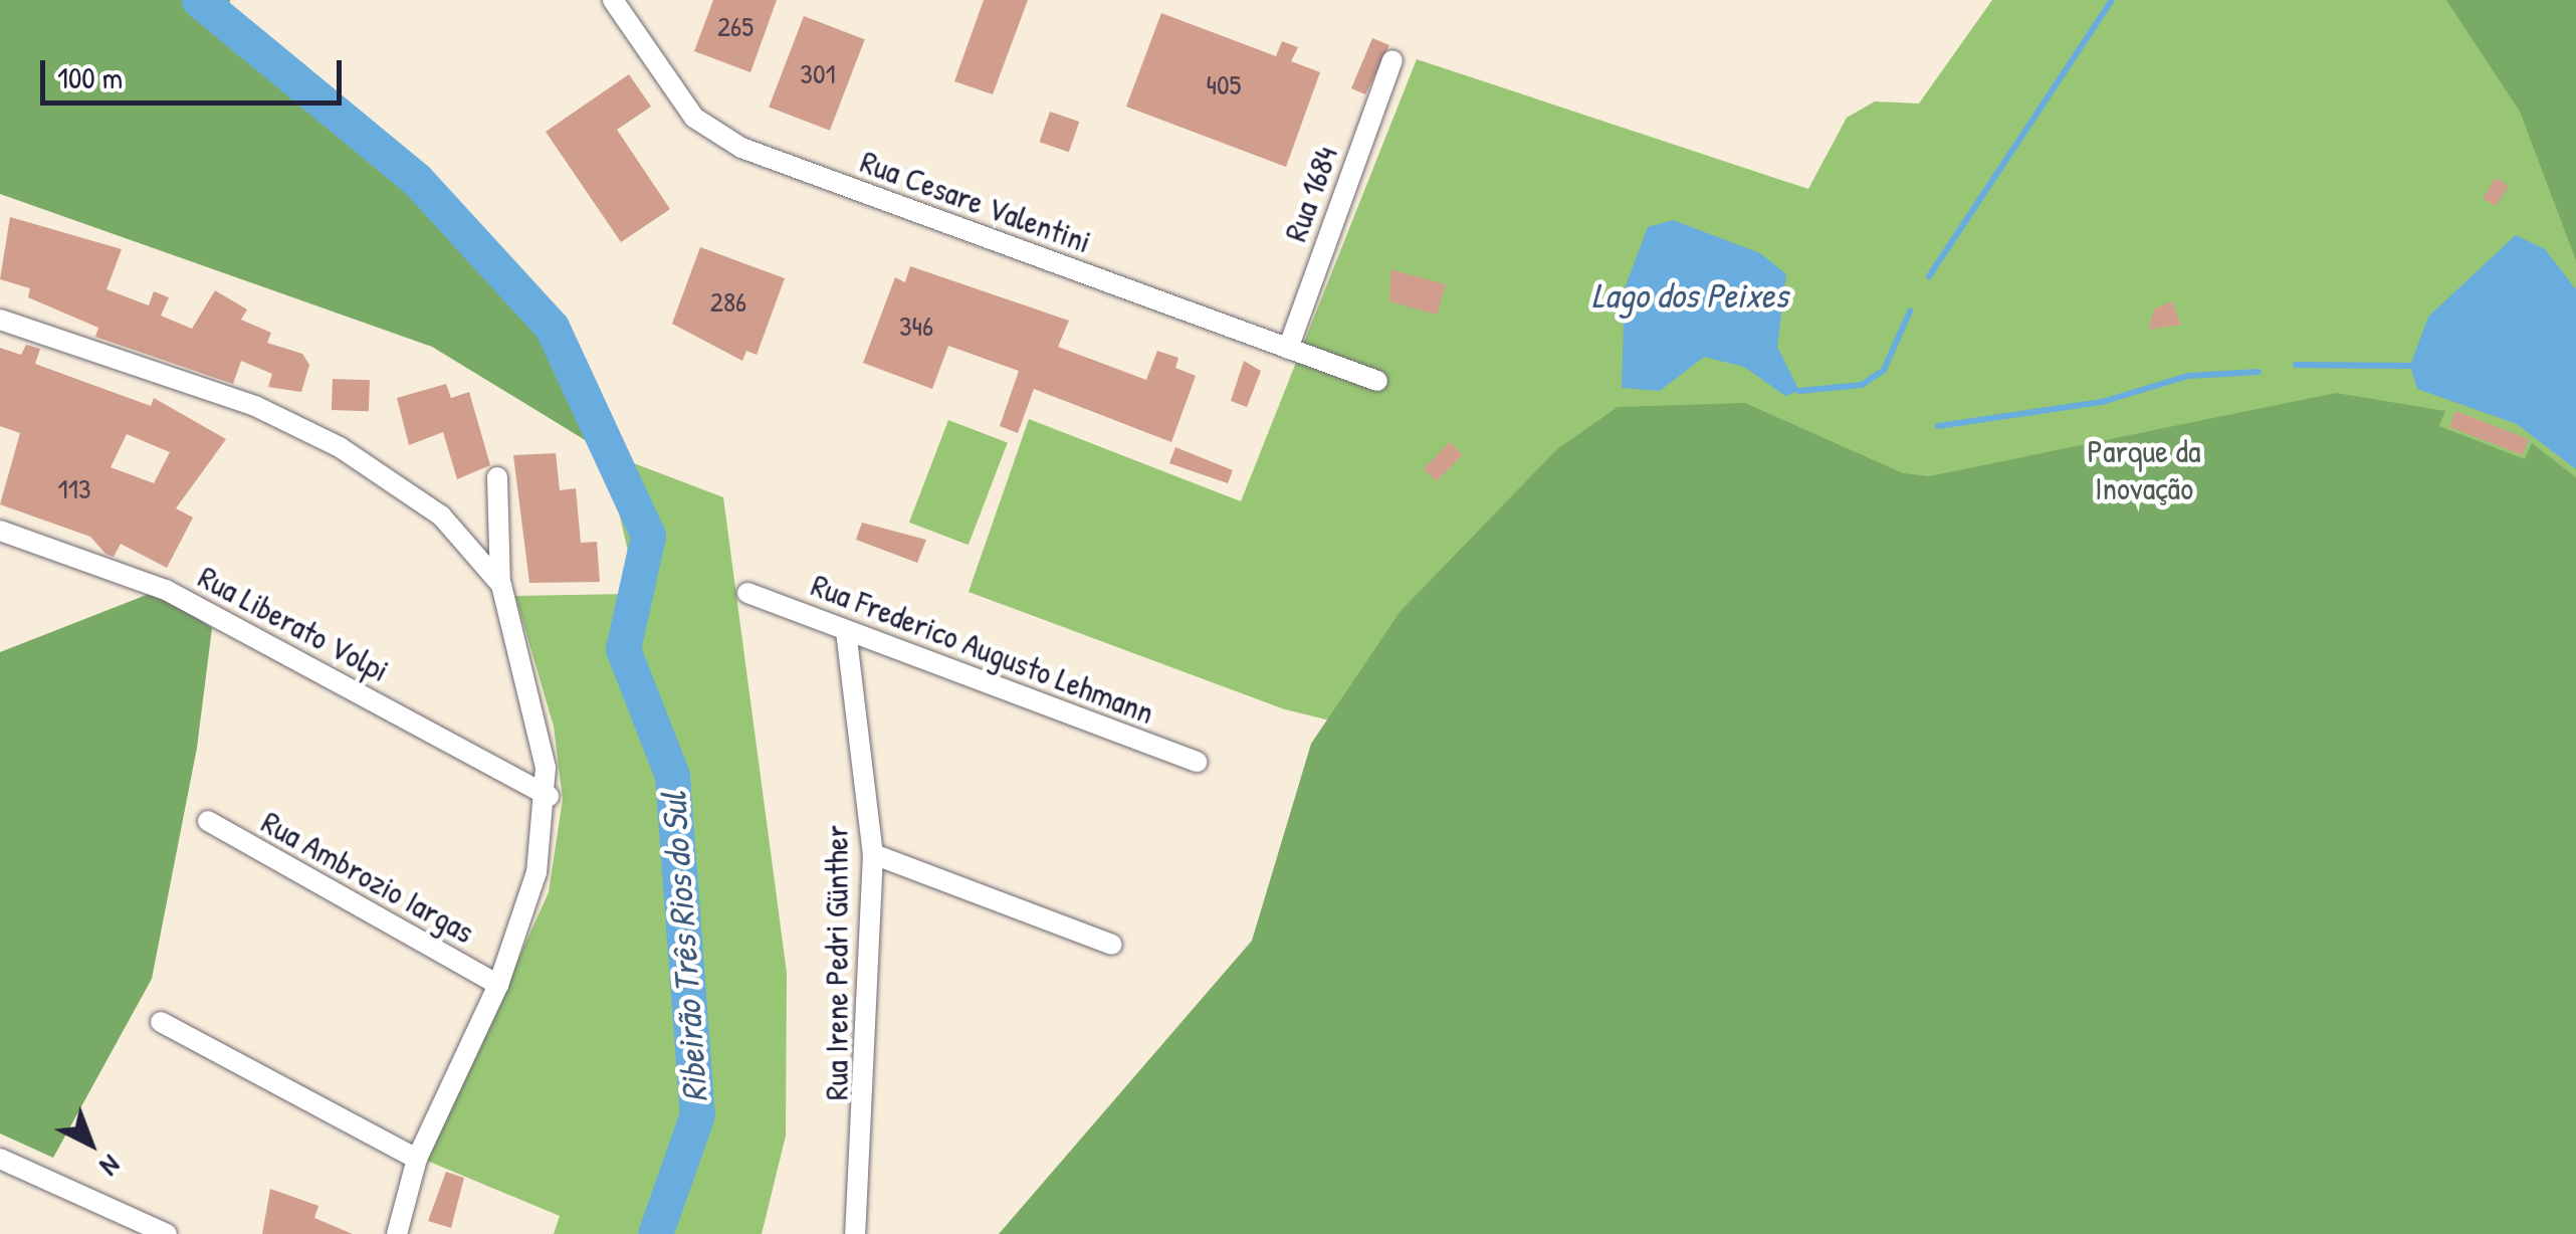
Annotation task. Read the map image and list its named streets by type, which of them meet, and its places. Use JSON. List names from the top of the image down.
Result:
{
  "streets": {
    "street": [
      "Rua 1684",
      "Rua Cesare Valentini",
      "Rua Liberato Volpi",
      "Rua Frederico Augusto Lehmann",
      "Rua Ambrozio Iargas",
      "Rua Irene Pedri Günther"
    ]
  },
  "crossings": [
    ["Rua 1684", "Rua Cesare Valentini"],
    ["Rua Frederico Augusto Lehmann", "Rua Irene Pedri Günther"]
  ],
  "water": ["Lago dos Peixes", "Ribeirão Três Rios do Sul"],
  "parks": ["Parque da Inovação"],
  "house_numbers": [
    "265",
    "301",
    "405",
    "286",
    "346",
    "113"
  ],
  "scale_bar": "100 m",
  "north": "bottom right"
}
